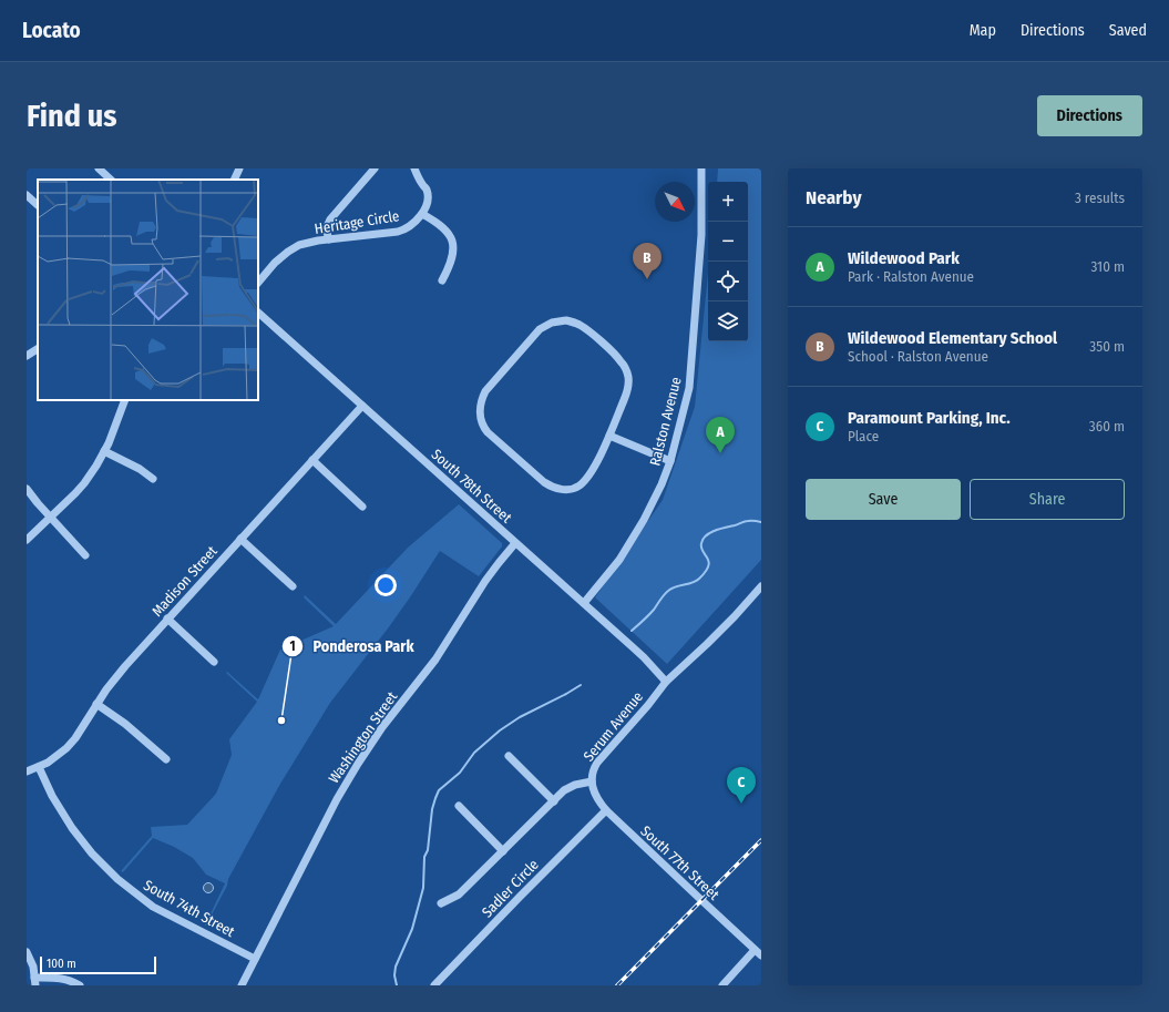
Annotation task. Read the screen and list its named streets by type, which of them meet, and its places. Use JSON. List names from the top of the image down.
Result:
{
  "streets": {
    "street": [
      "Heritage Circle",
      "Ralston Avenue",
      "South 78th Street",
      "Madison Street",
      "Serum Avenue",
      "Washington Street",
      "South 77th Street",
      "Sadler Circle",
      "South 74th Street"
    ]
  },
  "crossings": [
    ["Ralston Avenue", "South 78th Street"],
    ["South 78th Street", "Madison Street"],
    ["South 78th Street", "Serum Avenue"],
    ["South 78th Street", "Washington Street"],
    ["Madison Street", "South 74th Street"],
    ["Serum Avenue", "South 77th Street"],
    ["Washington Street", "South 74th Street"],
    ["South 77th Street", "Sadler Circle"]
  ],
  "places": ["Ponderosa Park"],
  "scale_bar": "100 m",
  "north": "bottom right",
  "page": {
    "header": "Locato",
    "nav": ["Map", "Directions", "Saved"],
    "buttons": [
      "Directions",
      ["Save", "Share"]
    ],
    "title": "Find us",
    "heading": ["Nearby", "3 results"],
    "map_buttons": ["+", "−"],
    "list": [
      {
        "mark": "A",
        "name": "Wildewood Park",
        "note": "Park · Ralston Avenue",
        "value": "310 m"
      },
      {
        "mark": "B",
        "name": "Wildewood Elementary School",
        "note": "School · Ralston Avenue",
        "value": "350 m"
      },
      {
        "mark": "C",
        "name": "Paramount Parking, Inc.",
        "note": "Place",
        "value": "360 m"
      }
    ],
    "pins": ["B", "A", "C"],
    "scale": "100 m"
  }
}
